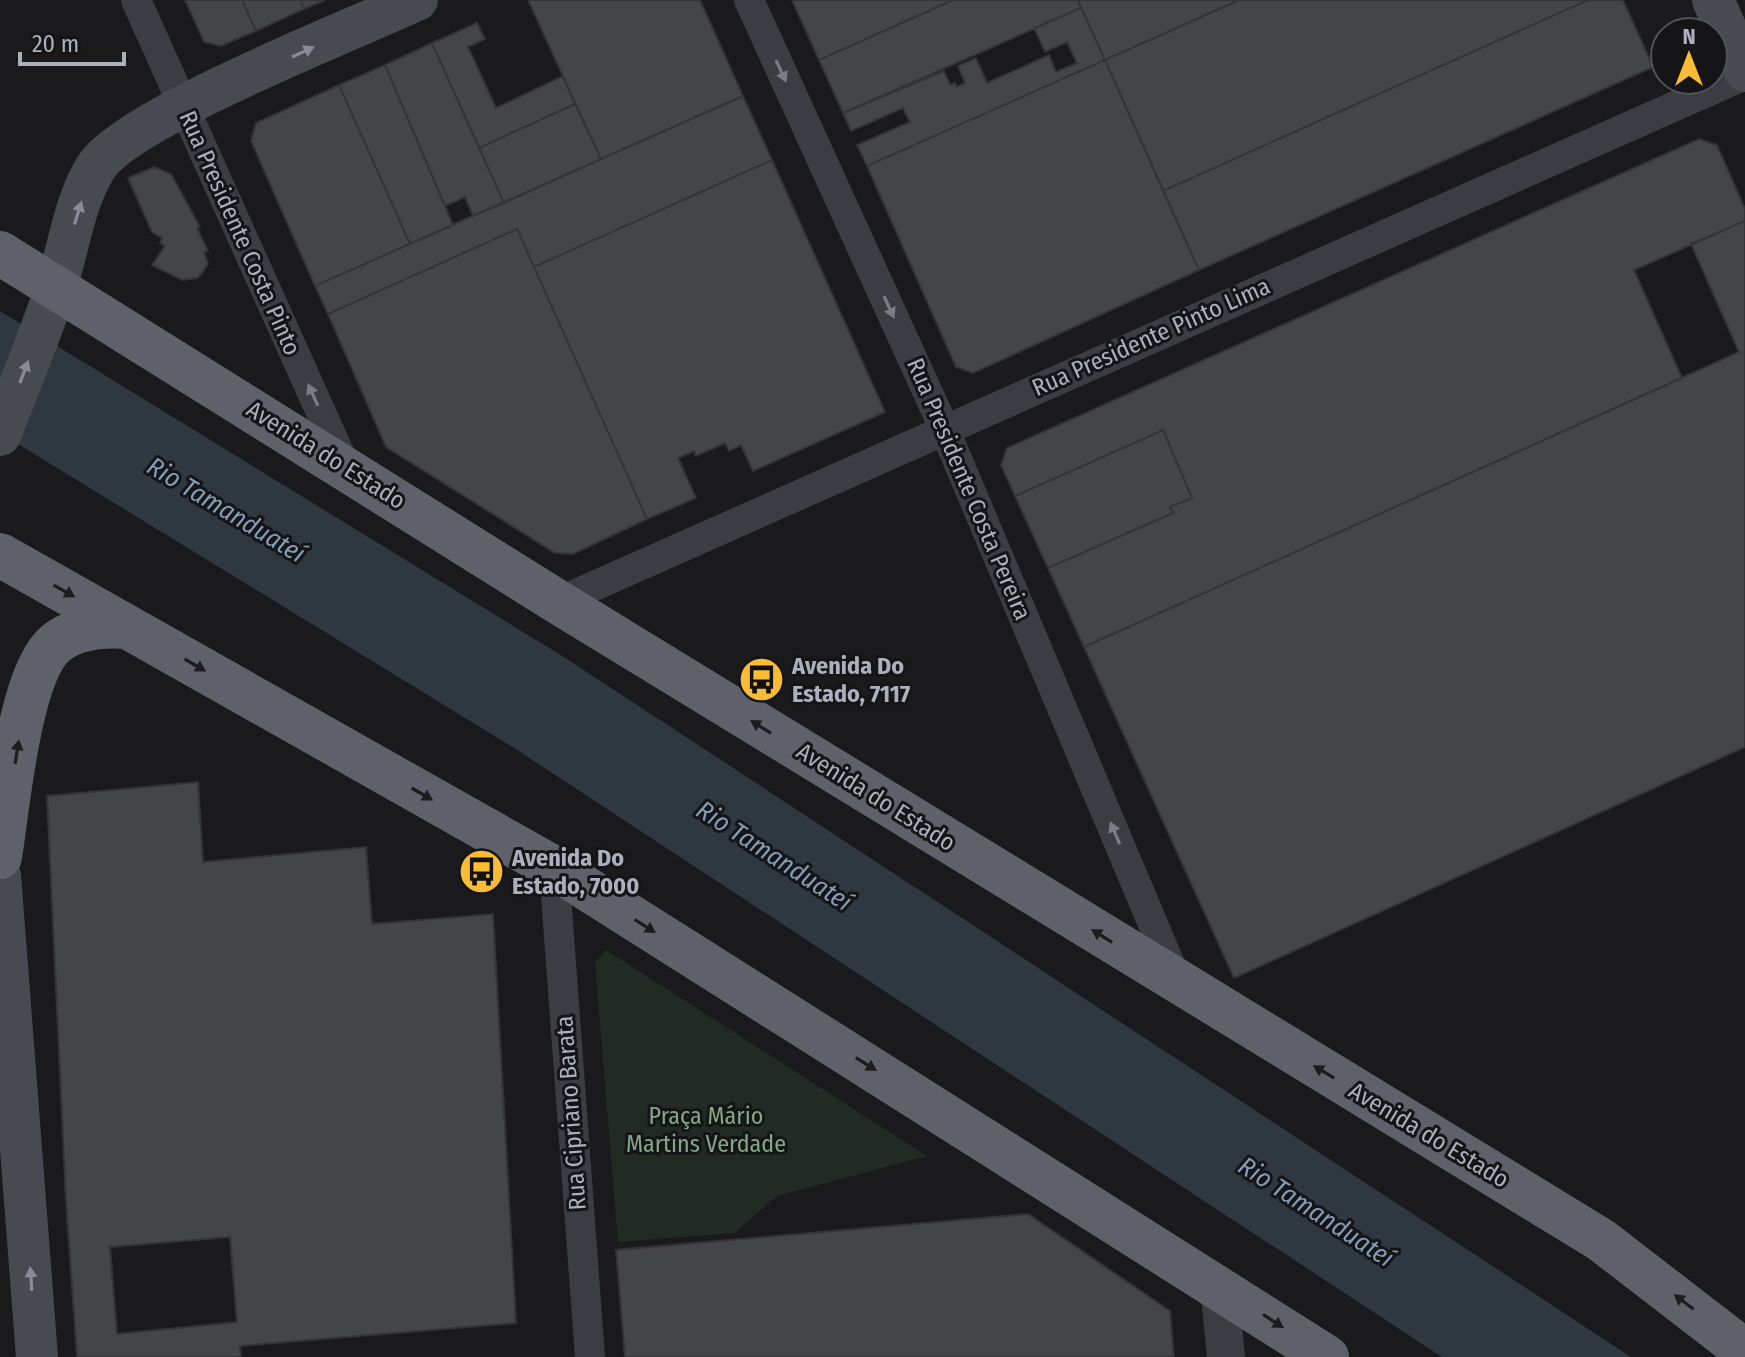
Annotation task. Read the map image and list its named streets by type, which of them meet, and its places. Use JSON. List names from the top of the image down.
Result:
{
  "streets": {
    "highway": ["Avenida do Estado"],
    "street": [
      "Rua Presidente Costa Pinto",
      "Rua Presidente Pinto Lima",
      "Rua Presidente Costa Pereira",
      "Rua Cipriano Barata"
    ]
  },
  "crossings": [
    ["Rua Presidente Costa Pinto", "Avenida do Estado"],
    ["Rua Presidente Pinto Lima", "Avenida do Estado"],
    ["Rua Presidente Pinto Lima", "Rua Presidente Costa Pereira"],
    ["Avenida do Estado", "Rua Presidente Costa Pereira"]
  ],
  "one_way": ["Rua Presidente Costa Pinto"],
  "water": ["Rio Tamanduateí"],
  "parks": ["Praça Mário Martins Verdade"],
  "places": {
    "bus stop": ["Avenida Do Estado, 7117", "Avenida Do Estado, 7000"]
  },
  "scale_bar": "20 m",
  "north": "top"
}
